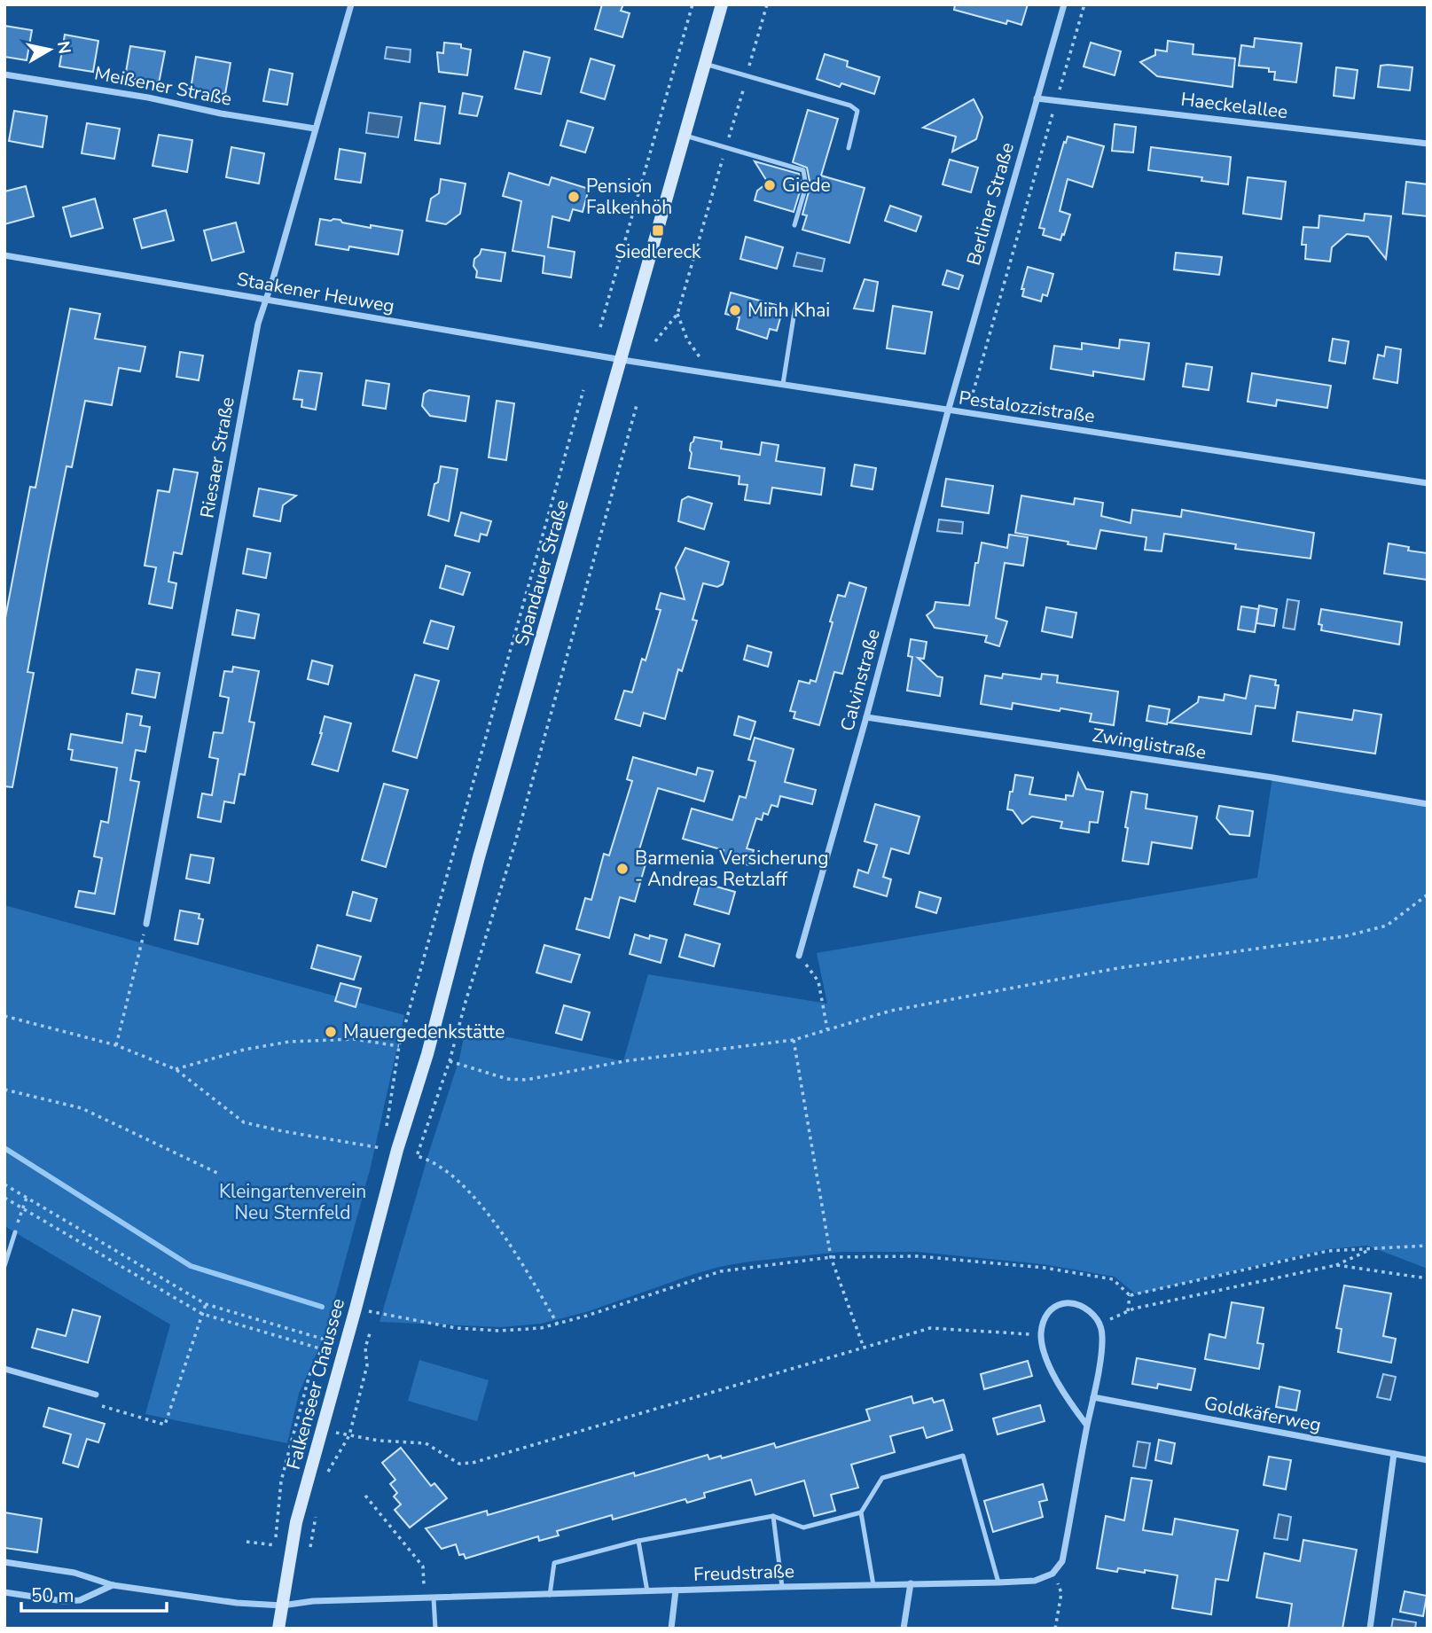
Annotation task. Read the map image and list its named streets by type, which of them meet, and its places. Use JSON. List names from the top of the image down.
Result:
{
  "streets": {
    "main road": ["Spandauer Straße", "Falkenseer Chaussee"],
    "street": [
      "Meißener Straße",
      "Haeckelallee",
      "Berliner Straße",
      "Staakener Heuweg",
      "Pestalozzistraße",
      "Riesaer Straße",
      "Calvinstraße",
      "Zwinglistraße",
      "Goldkäferweg",
      "Freudstraße"
    ]
  },
  "crossings": [
    ["Meißener Straße", "Riesaer Straße"],
    ["Haeckelallee", "Berliner Straße"],
    ["Berliner Straße", "Pestalozzistraße"],
    ["Berliner Straße", "Calvinstraße"],
    ["Staakener Heuweg", "Pestalozzistraße"],
    ["Staakener Heuweg", "Riesaer Straße"],
    ["Staakener Heuweg", "Spandauer Straße"],
    ["Pestalozzistraße", "Spandauer Straße"],
    ["Pestalozzistraße", "Calvinstraße"],
    ["Spandauer Straße", "Falkenseer Chaussee"],
    ["Calvinstraße", "Zwinglistraße"],
    ["Falkenseer Chaussee", "Freudstraße"]
  ],
  "parks": ["Kleingartenverein Neu Sternfeld"],
  "places": {
    "other": [
      "Giede",
      "Pension Falkenhöh",
      "Minh Khai",
      "Barmenia Versicherung - Andreas Retzlaff",
      "Mauergedenkstätte"
    ],
    "transit": ["Siedlereck"]
  },
  "scale_bar": "50 m",
  "north": "right"
}
